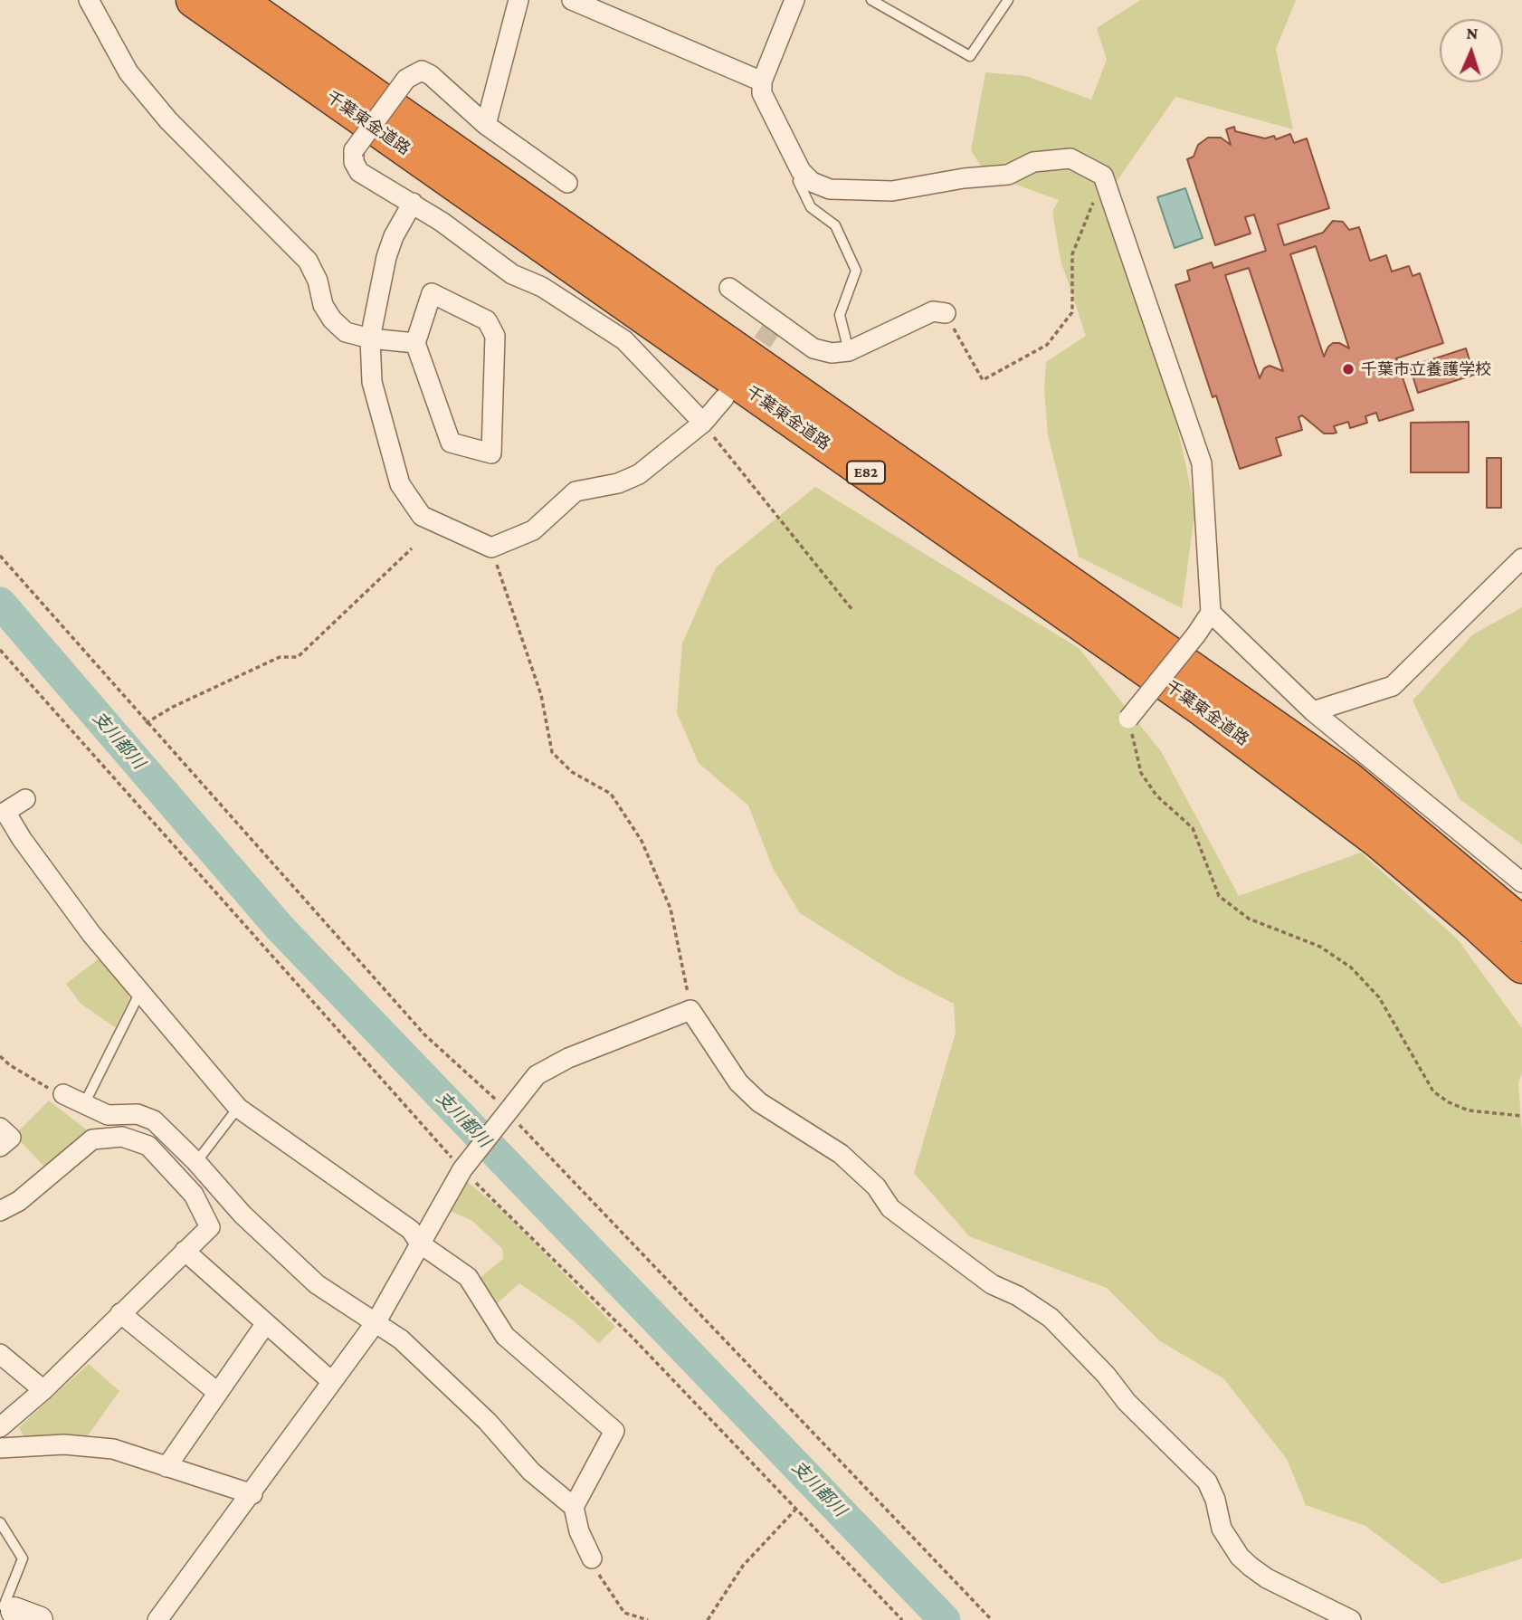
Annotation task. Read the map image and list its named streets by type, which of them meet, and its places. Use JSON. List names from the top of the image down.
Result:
{
  "streets": {
    "highway": ["千葉東金道路", "E82"]
  },
  "water": ["支川都川"],
  "places": ["千葉市立養護学校"],
  "north": "top"
}
